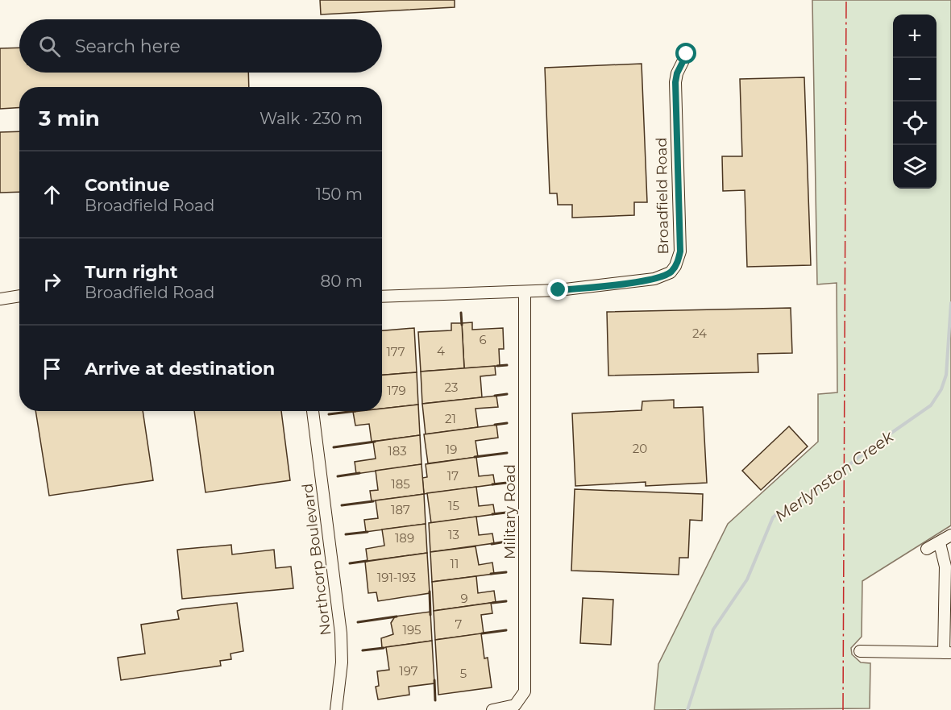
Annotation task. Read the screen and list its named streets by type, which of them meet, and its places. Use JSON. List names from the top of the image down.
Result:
{
  "streets": {
    "street": ["Broadfield Road", "Military Road", "Northcorp Boulevard"]
  },
  "crossings": [
    ["Broadfield Road", "Military Road"]
  ],
  "water": ["Merlynston Creek"],
  "house_numbers": [
    "24",
    "6",
    "4",
    "177",
    "23",
    "179",
    "21",
    "20",
    "19",
    "183",
    "17",
    "185",
    "15",
    "187",
    "13",
    "189",
    "11",
    "191-193",
    "9",
    "7",
    "195",
    "197",
    "5"
  ],
  "page": {
    "map_buttons": ["+", "−"],
    "search": "Search here",
    "heading": ["3 min", "Walk · 230 m"],
    "list": [
      ["Continue", "Broadfield Road", "150 m"],
      ["Turn right", "Broadfield Road", "80 m"],
      "Arrive at destination"
    ]
  }
}
